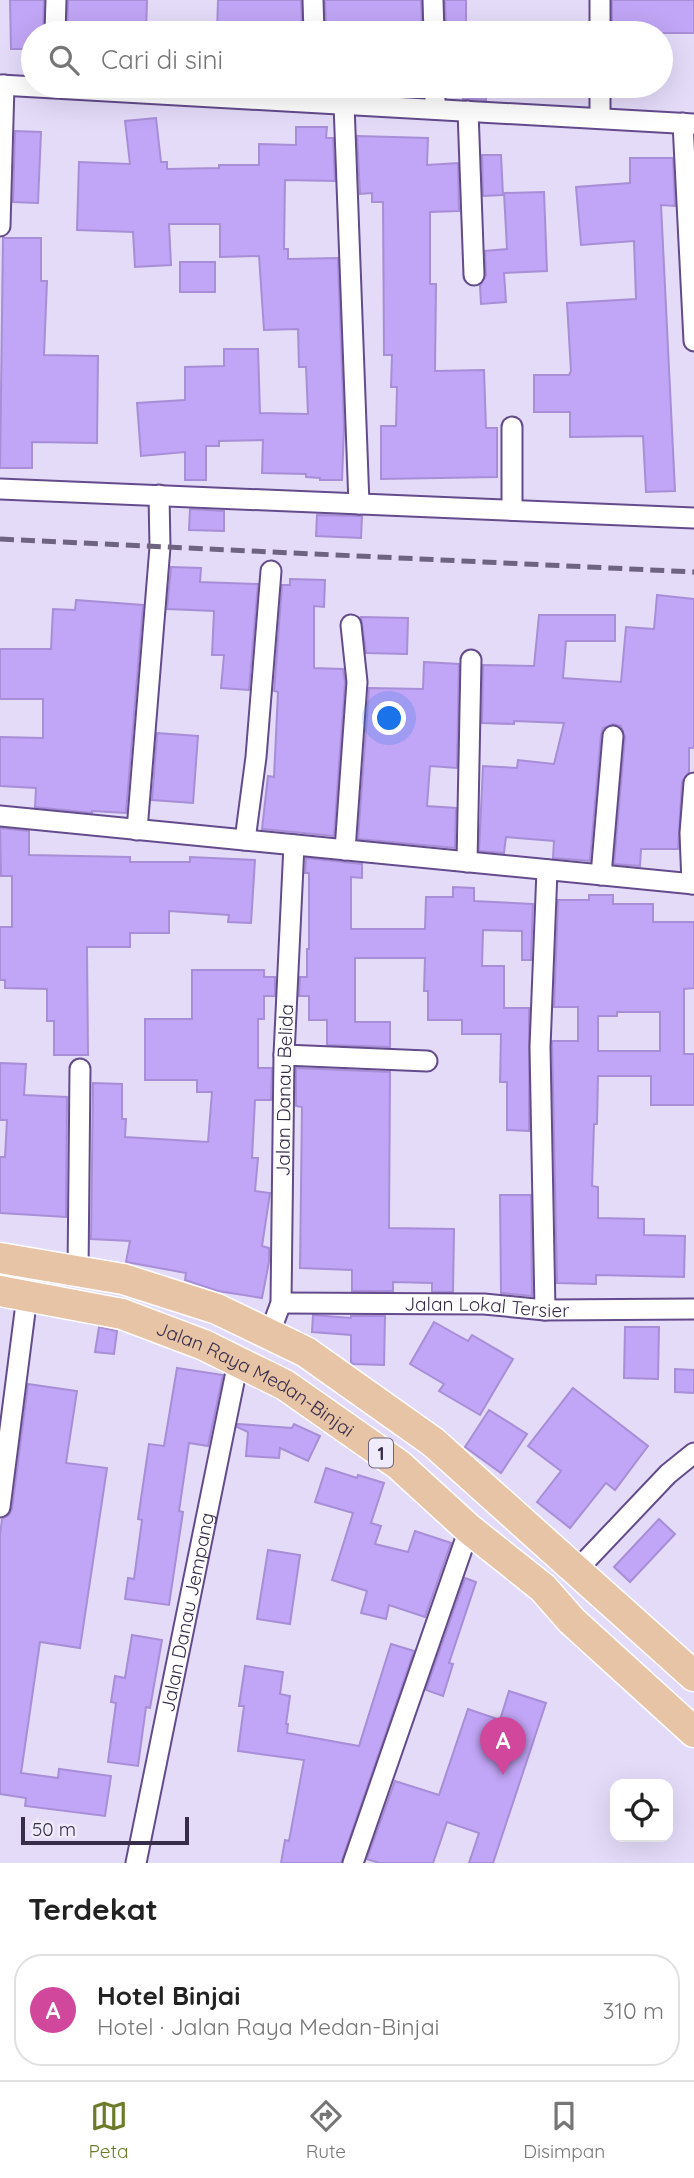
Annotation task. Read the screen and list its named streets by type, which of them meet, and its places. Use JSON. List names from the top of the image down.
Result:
{
  "streets": {
    "main road": ["Jalan Raya Medan-Binjai", "1"],
    "street": ["Jalan Danau Belida", "Jalan Lokal Tersier", "Jalan Danau Jempang"]
  },
  "crossings": [
    ["Jalan Danau Belida", "Jalan Lokal Tersier"],
    ["Jalan Danau Belida", "Jalan Raya Medan-Binjai"],
    ["Jalan Raya Medan-Binjai", "Jalan Danau Jempang"]
  ],
  "scale_bar": "50 m",
  "page": {
    "search": "Cari di sini",
    "pins": "A",
    "scale": "50 m",
    "heading": "Terdekat",
    "list": [
      {
        "mark": "A",
        "name": "Hotel Binjai",
        "note": "Hotel · Jalan Raya Medan-Binjai",
        "value": "310 m"
      }
    ],
    "nav": ["Peta", "Rute", "Disimpan"]
  }
}
